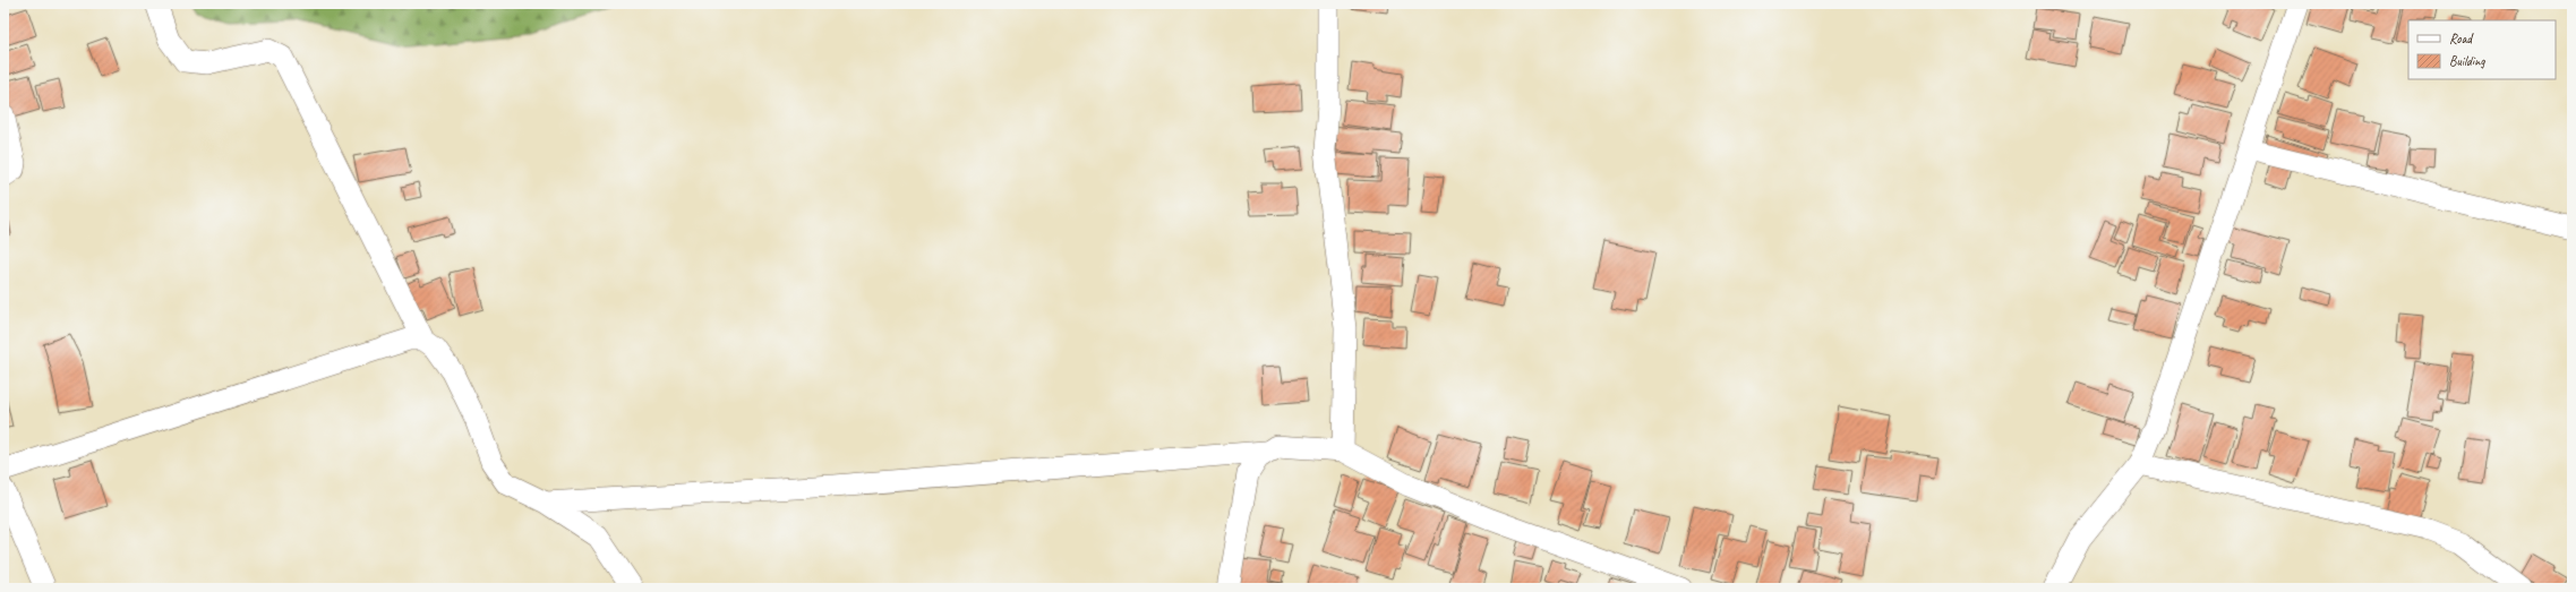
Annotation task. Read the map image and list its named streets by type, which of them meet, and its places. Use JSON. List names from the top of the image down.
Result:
{
  "legend": ["Road", "Building"]
}
